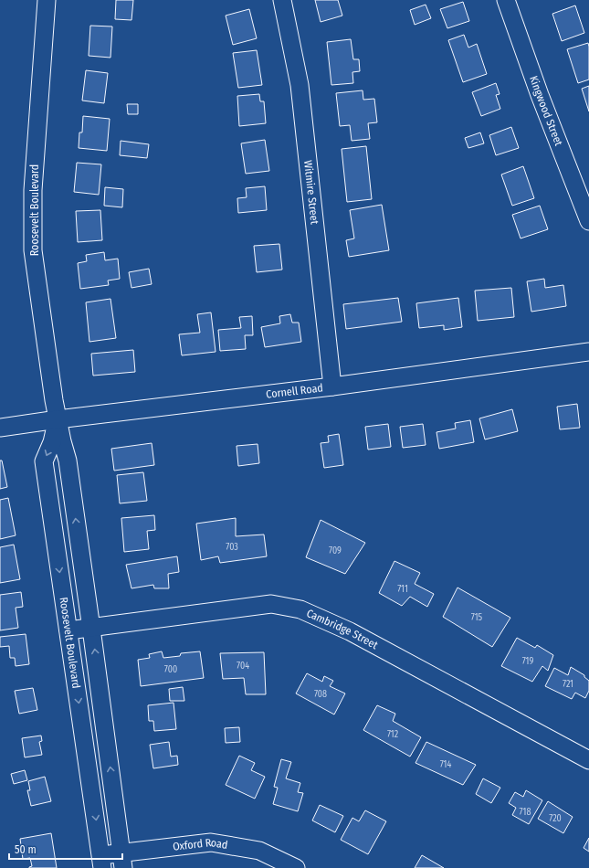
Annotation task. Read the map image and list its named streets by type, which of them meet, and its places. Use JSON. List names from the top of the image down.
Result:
{
  "streets": {
    "street": [
      "Kingwood Street",
      "Witmire Street",
      "Roosevelt Boulevard",
      "Cornell Road",
      "Cambridge Street",
      "Oxford Road"
    ]
  },
  "crossings": [
    ["Witmire Street", "Cornell Road"],
    ["Roosevelt Boulevard", "Cornell Road"],
    ["Roosevelt Boulevard", "Cambridge Street"],
    ["Roosevelt Boulevard", "Oxford Road"]
  ],
  "house_numbers": [
    "703",
    "709",
    "711",
    "715",
    "719",
    "704",
    "700",
    "721",
    "708",
    "712",
    "714",
    "718",
    "720"
  ],
  "scale_bar": "50 m"
}
